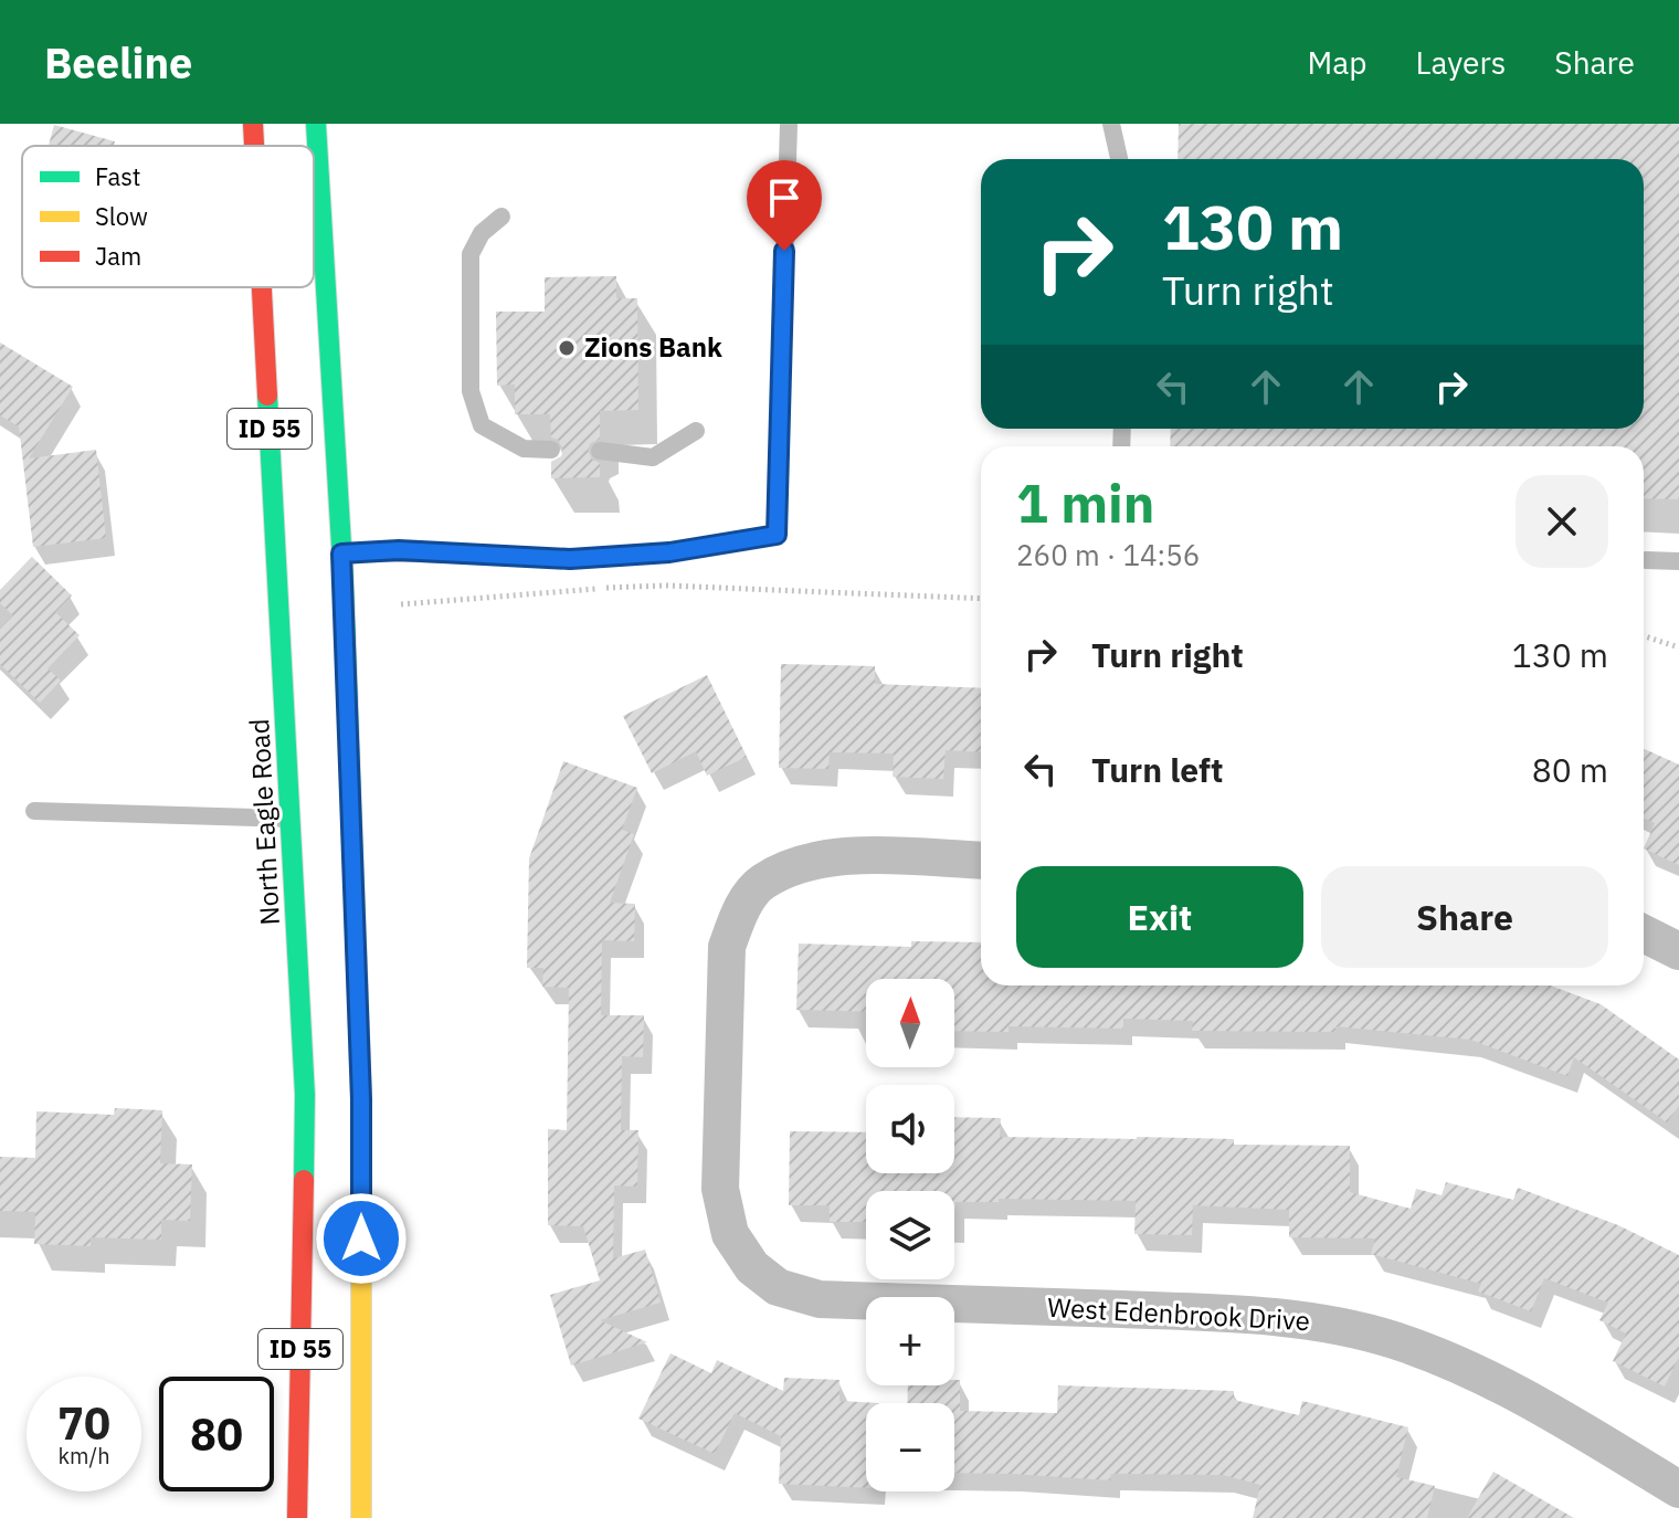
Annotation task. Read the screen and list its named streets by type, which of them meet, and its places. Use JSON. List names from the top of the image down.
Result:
{
  "streets": {
    "highway": ["ID 55", "North Eagle Road"],
    "street": ["West Edenbrook Drive"]
  },
  "places": ["Zions Bank"],
  "legend": ["Fast", "Slow", "Jam"],
  "north": "top",
  "page": {
    "header": "Beeline",
    "nav": ["Map", "Layers", "Share"],
    "turn": ["130 m", "Turn right"],
    "heading": ["1 min", "260 m · 14:56"],
    "list": [
      {
        "name": "Turn right",
        "value": "130 m"
      },
      {
        "name": "Turn left",
        "value": "80 m"
      }
    ],
    "buttons": ["Exit", "Share"],
    "map_buttons": ["+", "−"],
    "speed": "70 km/h",
    "limit": "80"
  }
}
